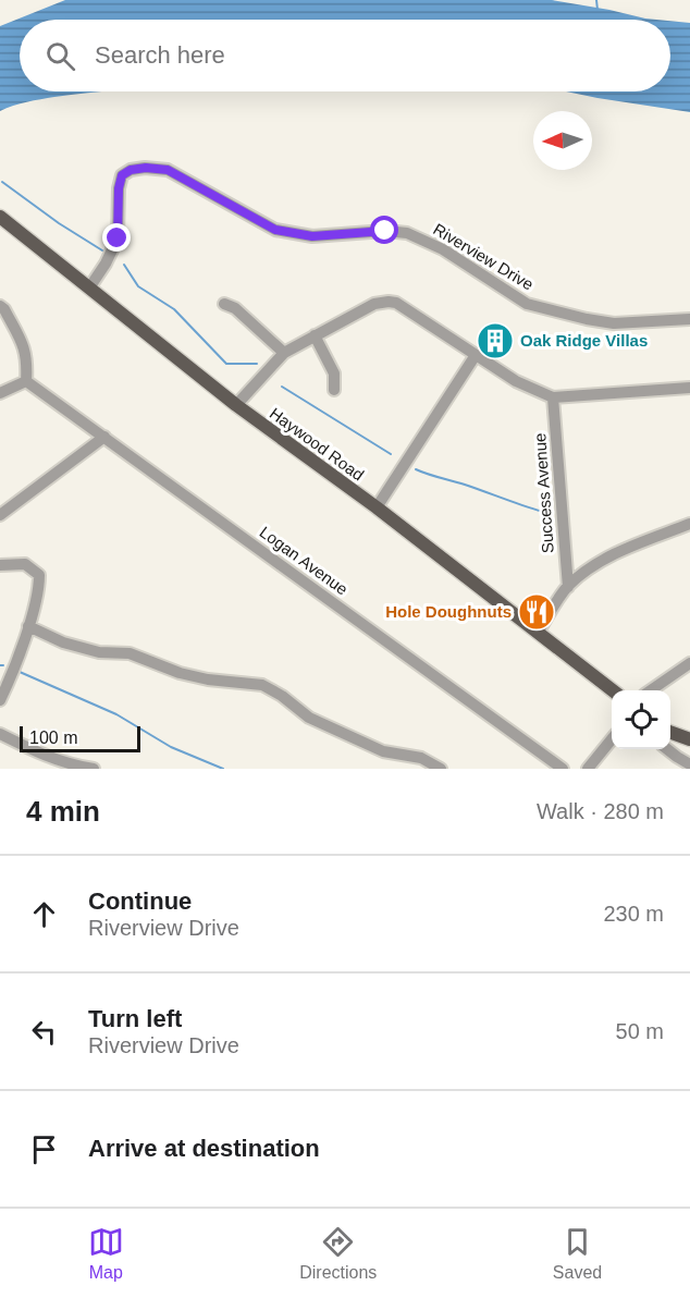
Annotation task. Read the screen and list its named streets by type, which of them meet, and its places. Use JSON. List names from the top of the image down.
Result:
{
  "streets": {
    "main road": ["Haywood Road"],
    "street": ["Riverview Drive", "Success Avenue", "Logan Avenue"]
  },
  "crossings": [
    ["Riverview Drive", "Haywood Road"]
  ],
  "places": {
    "building": ["Oak Ridge Villas"],
    "restaurant": ["Hole Doughnuts"]
  },
  "scale_bar": "100 m",
  "north": "left",
  "page": {
    "search": "Search here",
    "scale": "100 m",
    "heading": ["4 min", "Walk · 280 m"],
    "list": [
      ["Continue", "Riverview Drive", "230 m"],
      ["Turn left", "Riverview Drive", "50 m"],
      "Arrive at destination"
    ],
    "nav": ["Map", "Directions", "Saved"]
  }
}
